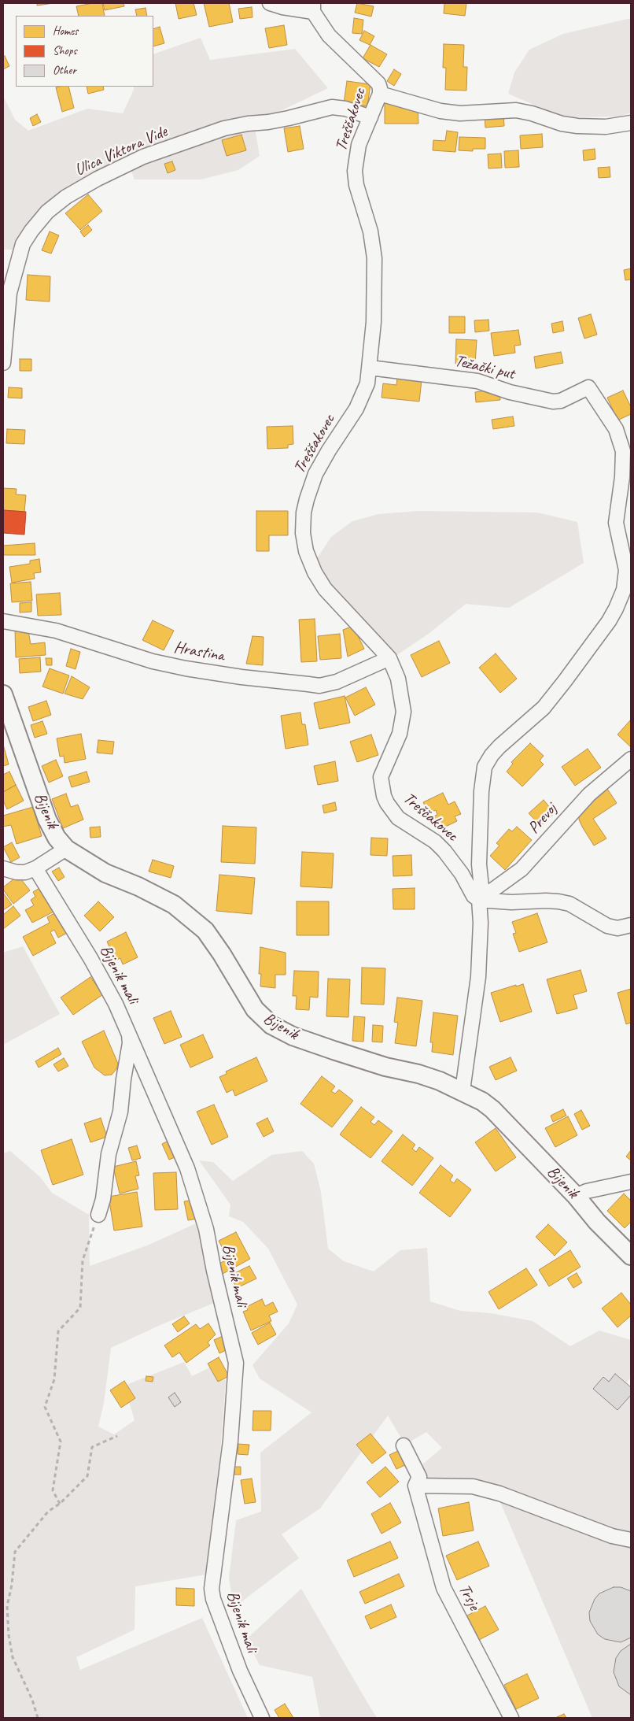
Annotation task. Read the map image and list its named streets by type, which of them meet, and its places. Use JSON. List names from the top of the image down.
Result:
{
  "streets": {
    "main road": ["Bijenik"],
    "street": [
      "Treščakovec",
      "Ulica Viktora Vide",
      "Težački put",
      "Hrastina",
      "Prevoj",
      "Bijenik mali",
      "Trsje"
    ]
  },
  "crossings": [
    ["Treščakovec", "Ulica Viktora Vide"],
    ["Treščakovec", "Težački put"],
    ["Treščakovec", "Hrastina"],
    ["Treščakovec", "Prevoj"],
    ["Težački put", "Prevoj"]
  ],
  "legend": ["Homes", "Shops", "Other"]
}
